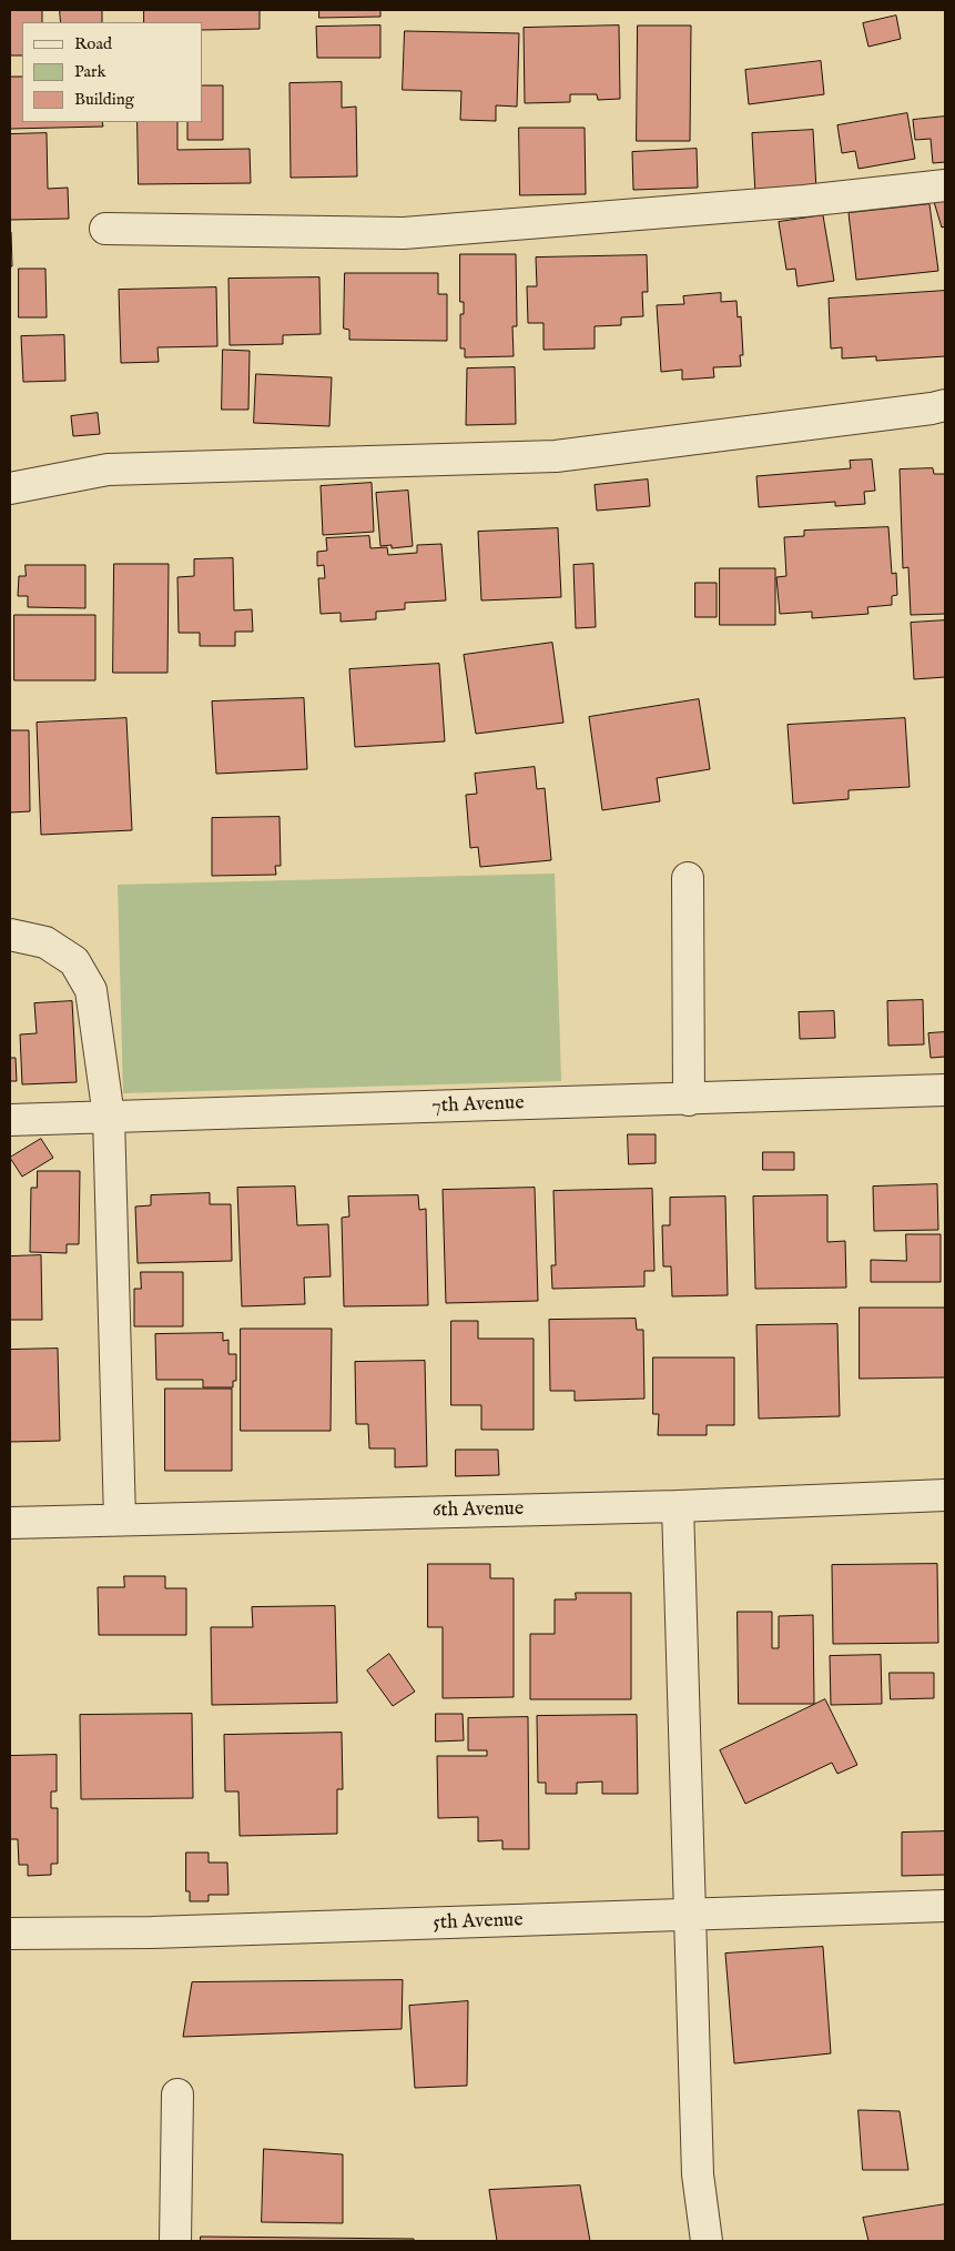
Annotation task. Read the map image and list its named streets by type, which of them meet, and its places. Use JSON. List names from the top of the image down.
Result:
{
  "streets": {
    "street": ["7th Avenue", "6th Avenue", "5th Avenue"]
  },
  "legend": ["Road", "Park", "Building"]
}
